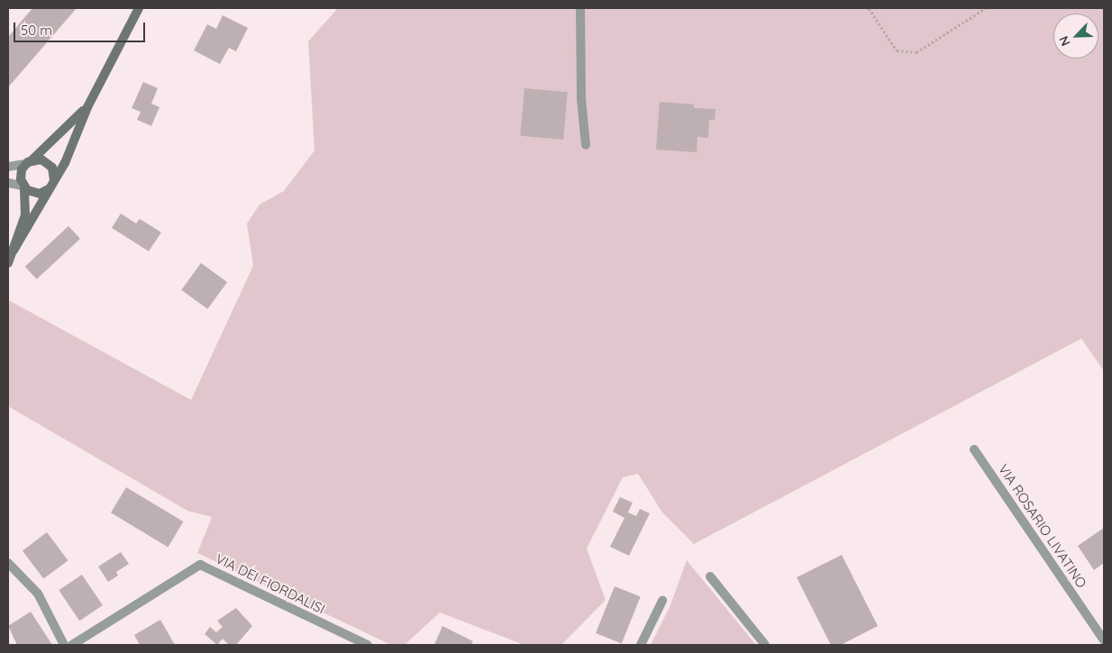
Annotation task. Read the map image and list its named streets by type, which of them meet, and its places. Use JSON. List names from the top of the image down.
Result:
{
  "streets": {
    "street": ["VIA ROSARIO LIVATINO", "VIA DEI FIORDALISI"]
  },
  "scale_bar": "50 m",
  "north": "bottom left"
}
